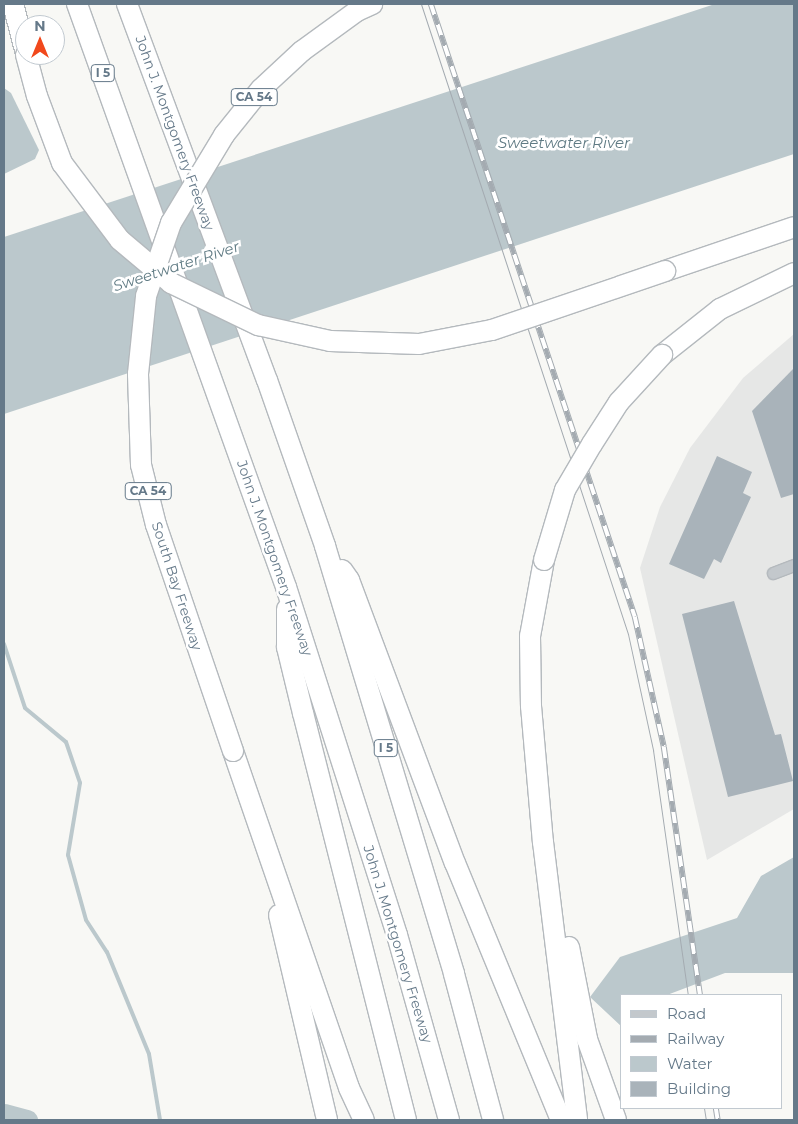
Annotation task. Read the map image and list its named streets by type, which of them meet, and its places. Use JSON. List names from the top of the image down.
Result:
{
  "streets": {
    "highway": [
      "I 5",
      "CA 54",
      "John J. Montgomery Freeway",
      "South Bay Freeway"
    ]
  },
  "water": ["Sweetwater River"],
  "legend": [
    "Road",
    "Railway",
    "Water",
    "Building"
  ],
  "north": "top"
}
